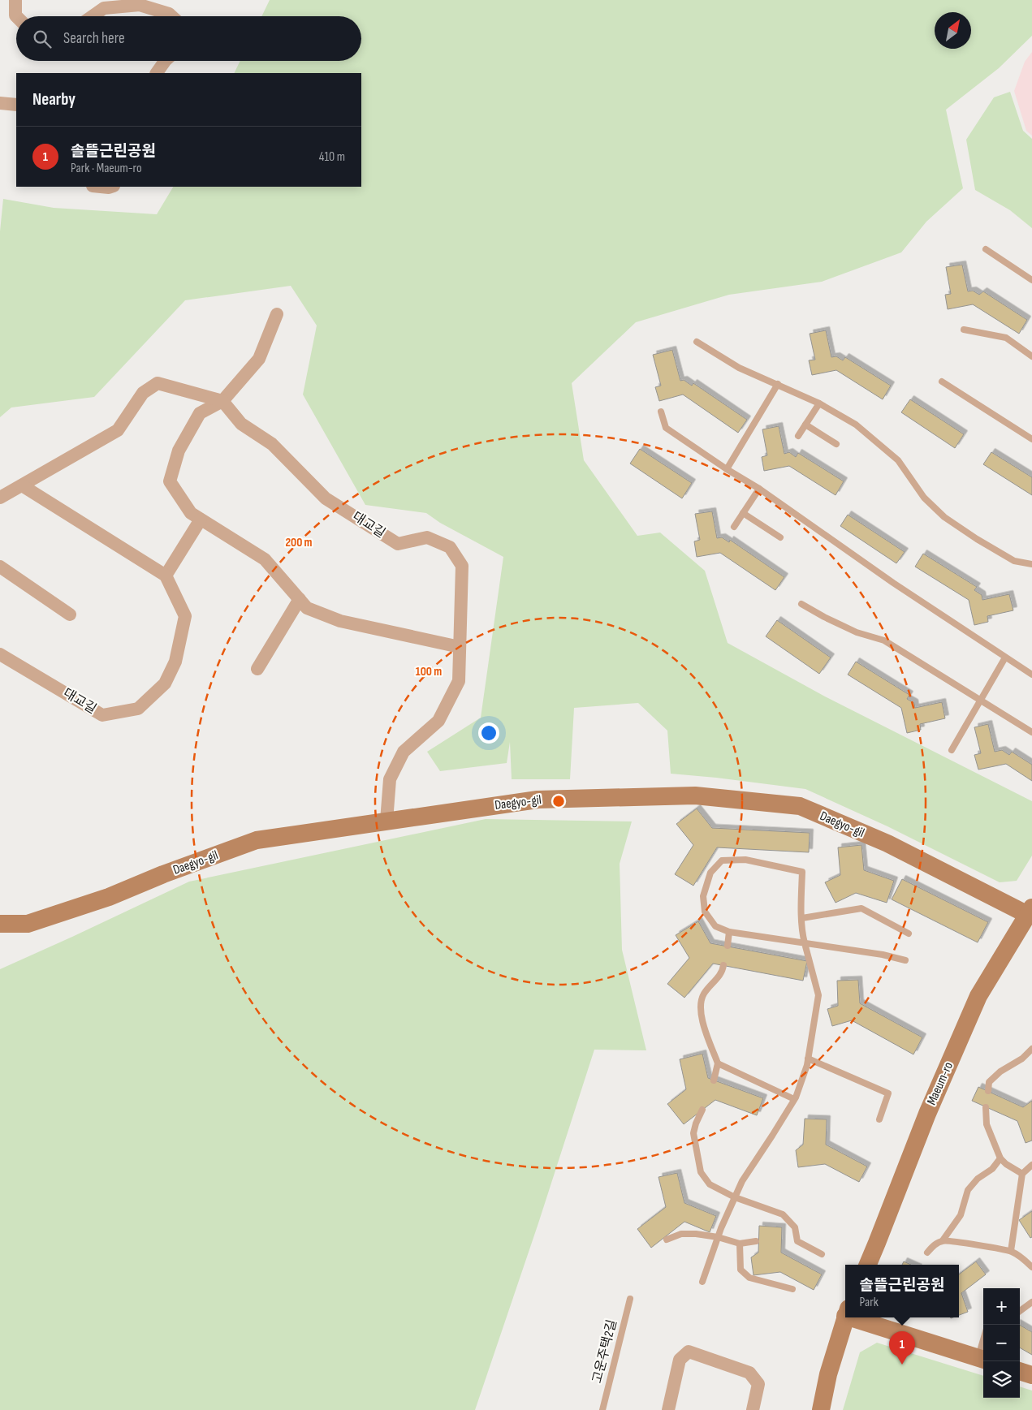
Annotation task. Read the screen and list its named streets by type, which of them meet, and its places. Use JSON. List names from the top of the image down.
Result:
{
  "streets": {
    "street": ["대교길", "Daegyo-gil", "Maeum-ro"],
    "lane": ["고운주택2길"]
  },
  "crossings": [
    ["대교길", "Daegyo-gil"],
    ["Daegyo-gil", "Maeum-ro"]
  ],
  "north": "top right",
  "page": {
    "search": "Search here",
    "heading": "Nearby",
    "list": [
      {
        "mark": "1",
        "name": "솔뜰근린공원",
        "note": "Park · Maeum-ro",
        "value": "410 m"
      }
    ],
    "popup": ["솔뜰근린공원", "Park"],
    "map_buttons": ["+", "−"],
    "pins": "1"
  },
  "rings": ["200 m", "100 m"]
}
